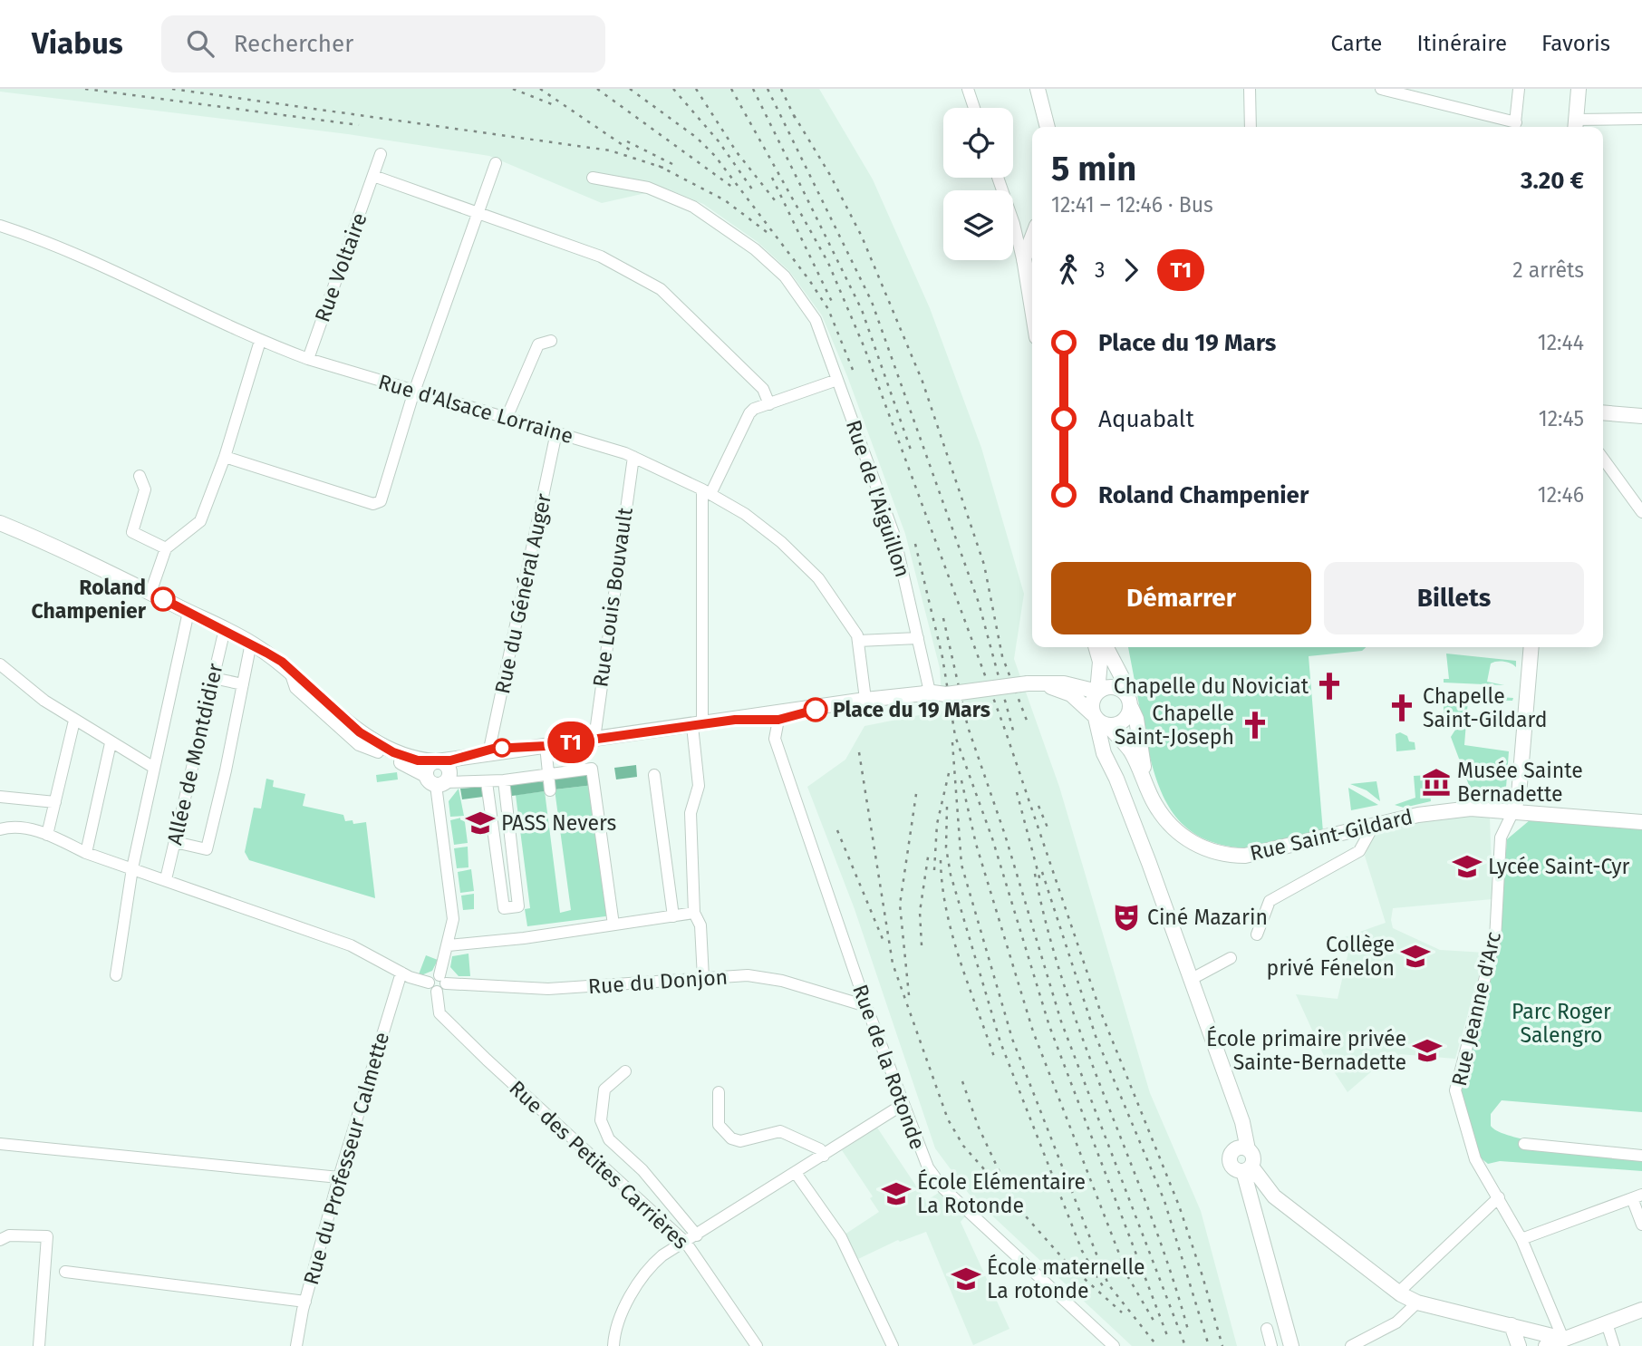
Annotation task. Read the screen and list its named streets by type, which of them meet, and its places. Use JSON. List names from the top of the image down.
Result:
{
  "streets": {
    "main road": ["Rue Saint-Gildard"],
    "street": [
      "Rue Voltaire",
      "Rue d'Alsace Lorraine",
      "Rue de l'Aiguillon",
      "Rue du Général Auger",
      "Rue Louis Bouvault",
      "Allée de Montdidier",
      "Rue du Donjon",
      "Rue Jeanne d'Arc",
      "Rue de la Rotonde",
      "Rue du Professeur Calmette",
      "Rue des Petites Carrières"
    ]
  },
  "crossings": [
    ["Rue Voltaire", "Rue d'Alsace Lorraine"],
    ["Rue d'Alsace Lorraine", "Rue du Général Auger"],
    ["Rue d'Alsace Lorraine", "Rue Louis Bouvault"],
    ["Allée de Montdidier", "Rue du Donjon"],
    ["Rue Saint-Gildard", "Rue Jeanne d'Arc"],
    ["Rue du Donjon", "Rue de la Rotonde"],
    ["Rue du Donjon", "Rue du Professeur Calmette"],
    ["Rue du Donjon", "Rue des Petites Carrières"]
  ],
  "parks": ["Parc Roger Salengro"],
  "places": {
    "other": ["Roland Champenier", "Place du 19 Mars"],
    "church": ["Chapelle du Noviciat", "Chapelle Saint-Gildard", "Chapelle Saint-Joseph"],
    "museum": ["Musée Sainte Bernadette"],
    "school or university": [
      "PASS Nevers",
      "Lycée Saint-Cyr",
      "Collège privé Fénelon",
      "École primaire privée Sainte-Bernadette",
      "École Elémentaire La Rotonde",
      "École maternelle La rotonde"
    ],
    "theatre": ["Ciné Mazarin"]
  },
  "lines": ["bus line T1"],
  "page": {
    "header": "Viabus",
    "search": "Rechercher",
    "nav": ["Carte", "Itinéraire", "Favoris"],
    "on_map": "T1",
    "heading": ["5 min", "12:41 – 12:46 · Bus", "3.20 €"],
    "legs": ["3", "T1", "2 arrêts"],
    "list": [
      {
        "name": "Place du 19 Mars",
        "value": "12:44"
      },
      {
        "name": "Aquabalt",
        "value": "12:45"
      },
      {
        "name": "Roland Champenier",
        "value": "12:46"
      }
    ],
    "buttons": ["Démarrer", "Billets"]
  }
}
